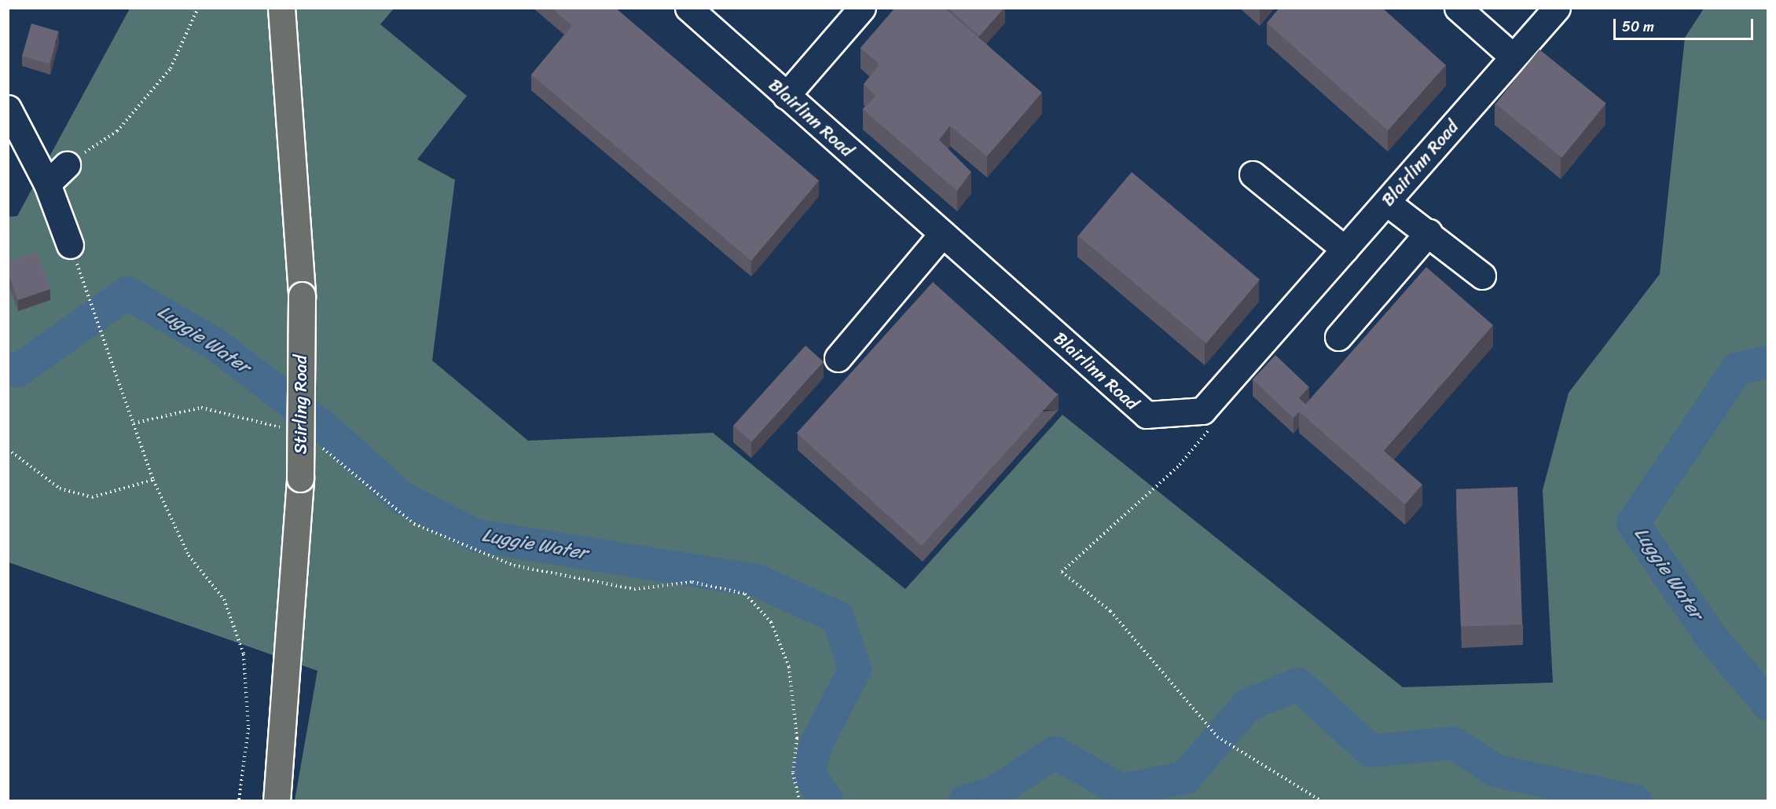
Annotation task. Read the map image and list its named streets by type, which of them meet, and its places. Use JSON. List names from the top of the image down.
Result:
{
  "streets": {
    "main road": ["Stirling Road"],
    "street": ["Blairlinn Road"]
  },
  "water": ["Luggie Water"],
  "scale_bar": "50 m"
}
